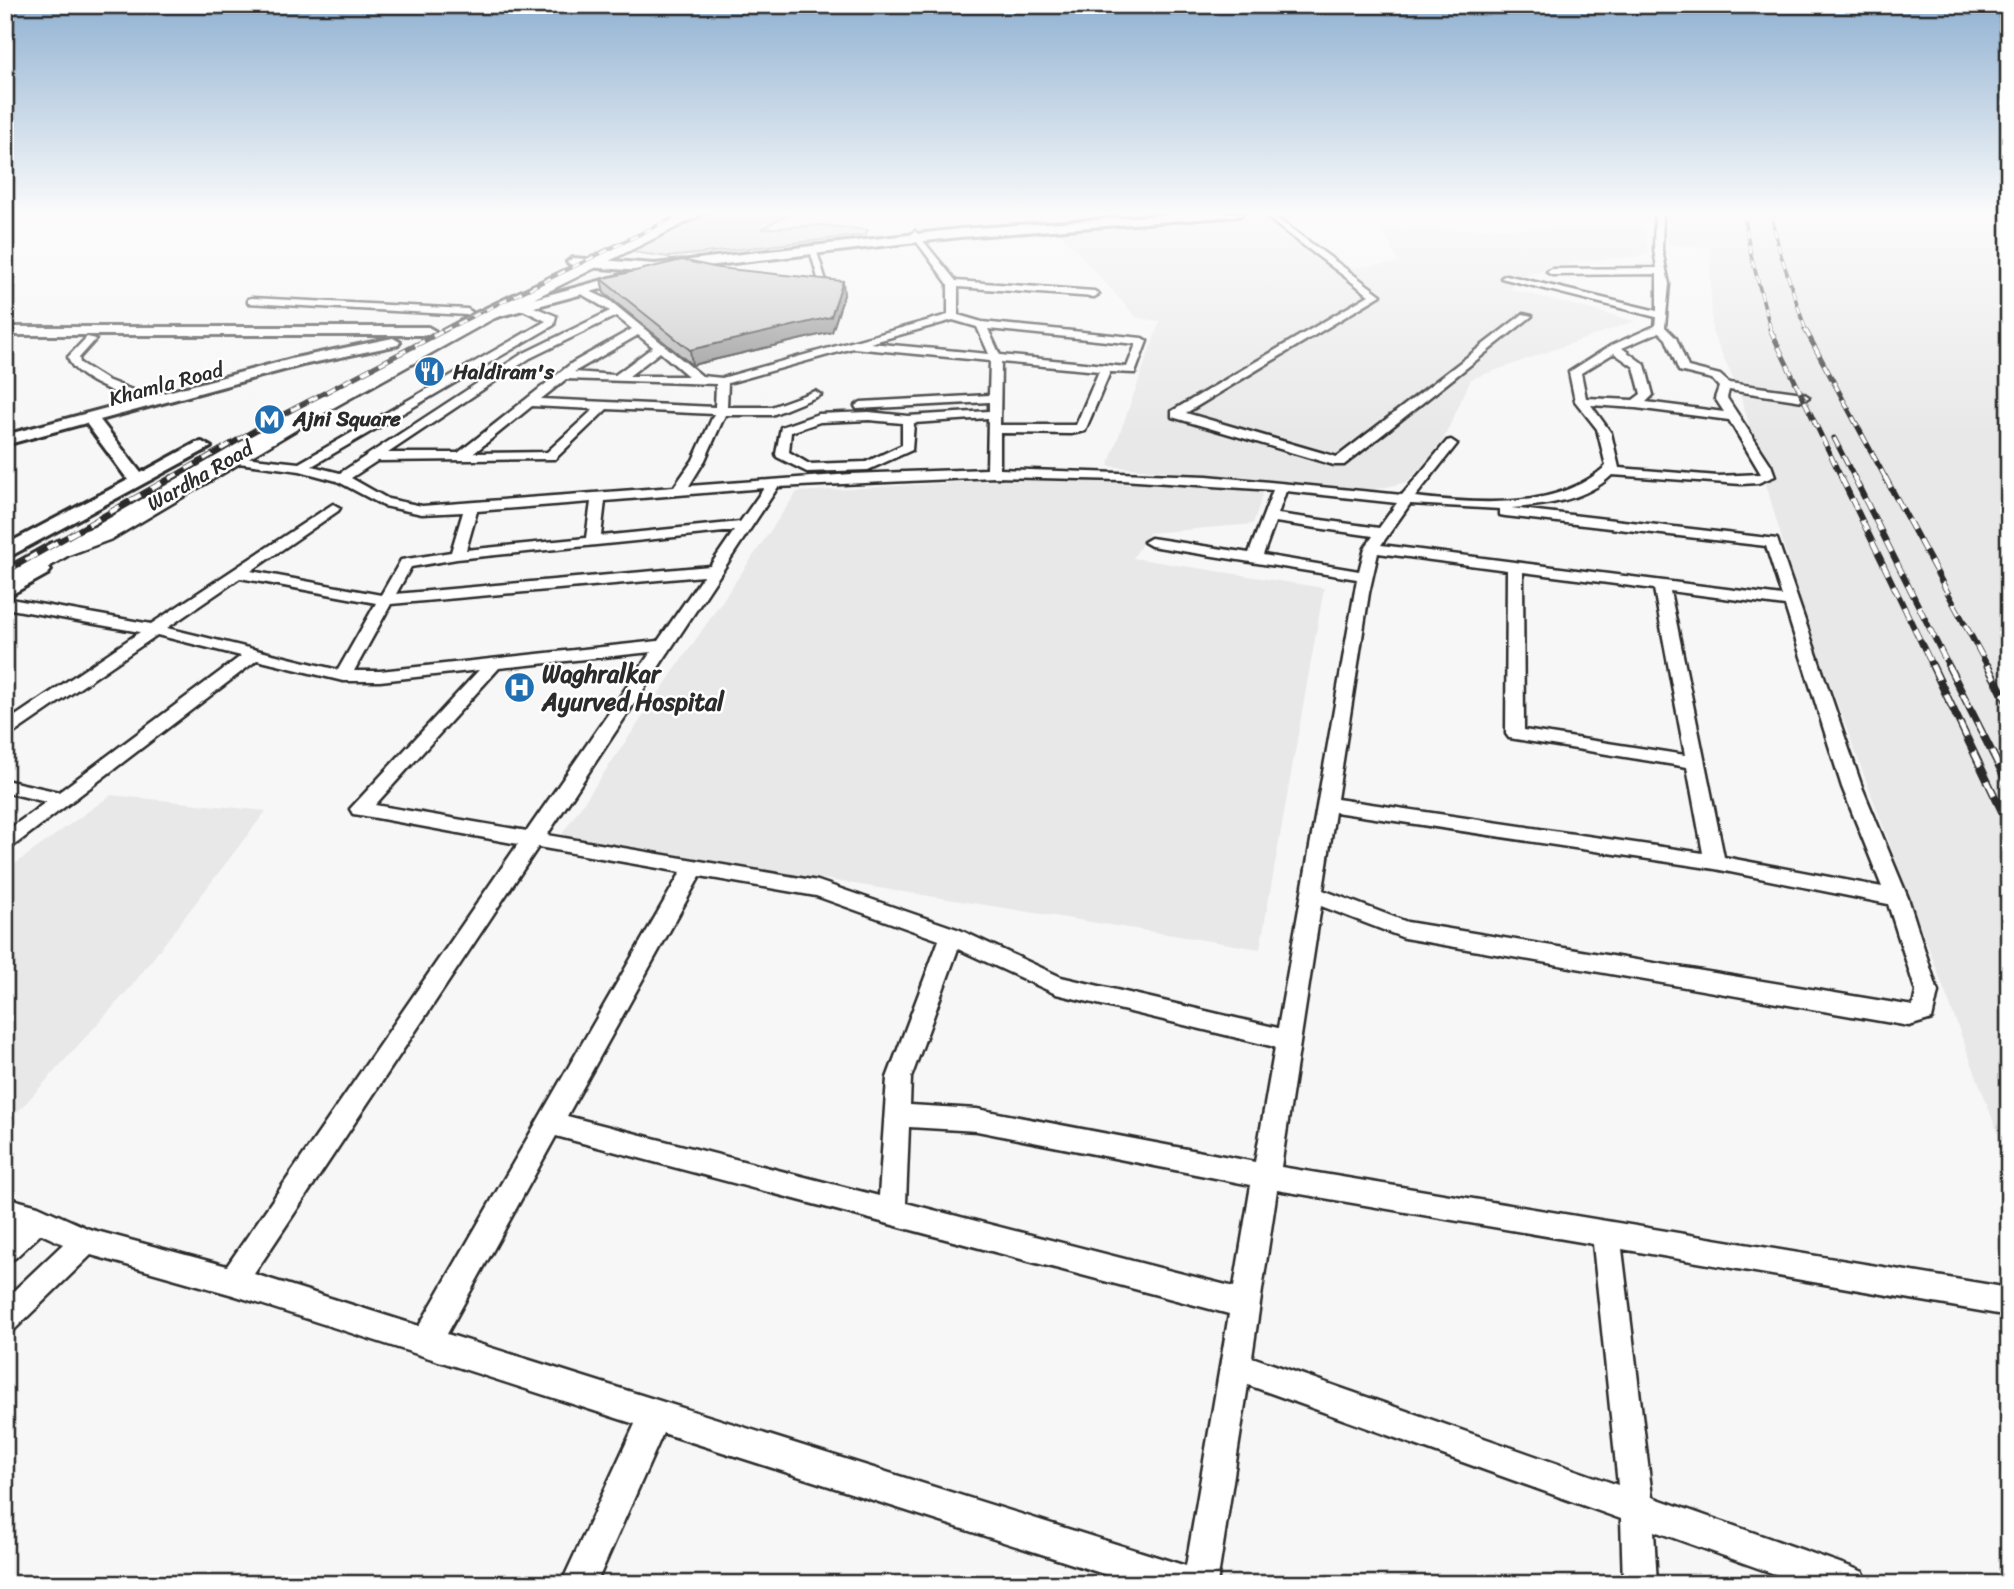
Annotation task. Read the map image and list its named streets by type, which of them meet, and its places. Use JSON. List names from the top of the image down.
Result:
{
  "streets": {
    "highway": ["Wardha Road"],
    "main road": ["Khamla Road"]
  },
  "crossings": [
    ["Khamla Road", "Wardha Road"]
  ],
  "places": {
    "restaurant": ["Haldiram's"],
    "metro station": ["Ajni Square"],
    "hospital": ["Waghralkar Ayurved Hospital"]
  }
}
